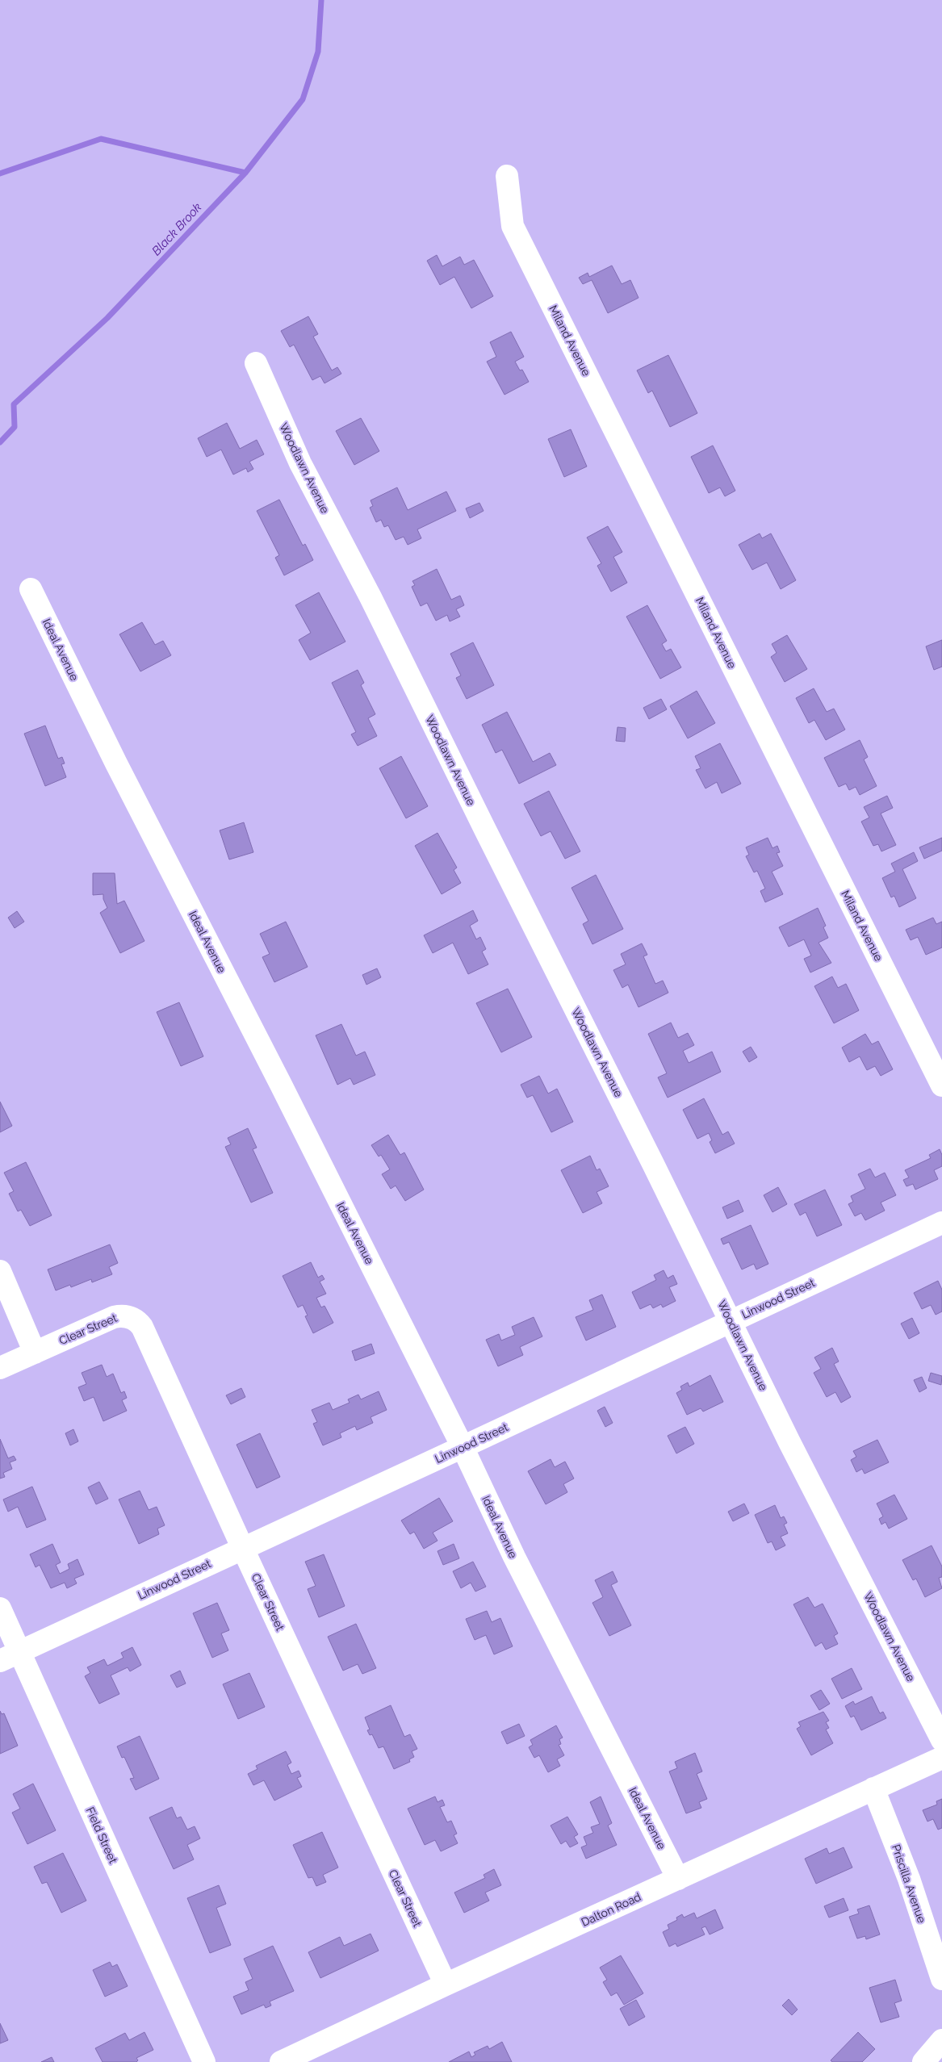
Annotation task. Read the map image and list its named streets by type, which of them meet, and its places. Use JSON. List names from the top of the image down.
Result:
{
  "streets": {
    "street": [
      "Miland Avenue",
      "Woodlawn Avenue",
      "Ideal Avenue",
      "Linwood Street",
      "Clear Street",
      "Field Street",
      "Priscilla Avenue",
      "Dalton Road"
    ]
  },
  "crossings": [
    ["Woodlawn Avenue", "Linwood Street"],
    ["Ideal Avenue", "Linwood Street"],
    ["Ideal Avenue", "Dalton Road"],
    ["Linwood Street", "Clear Street"],
    ["Linwood Street", "Field Street"],
    ["Clear Street", "Dalton Road"],
    ["Priscilla Avenue", "Dalton Road"]
  ],
  "water": ["Black Brook"]
}
